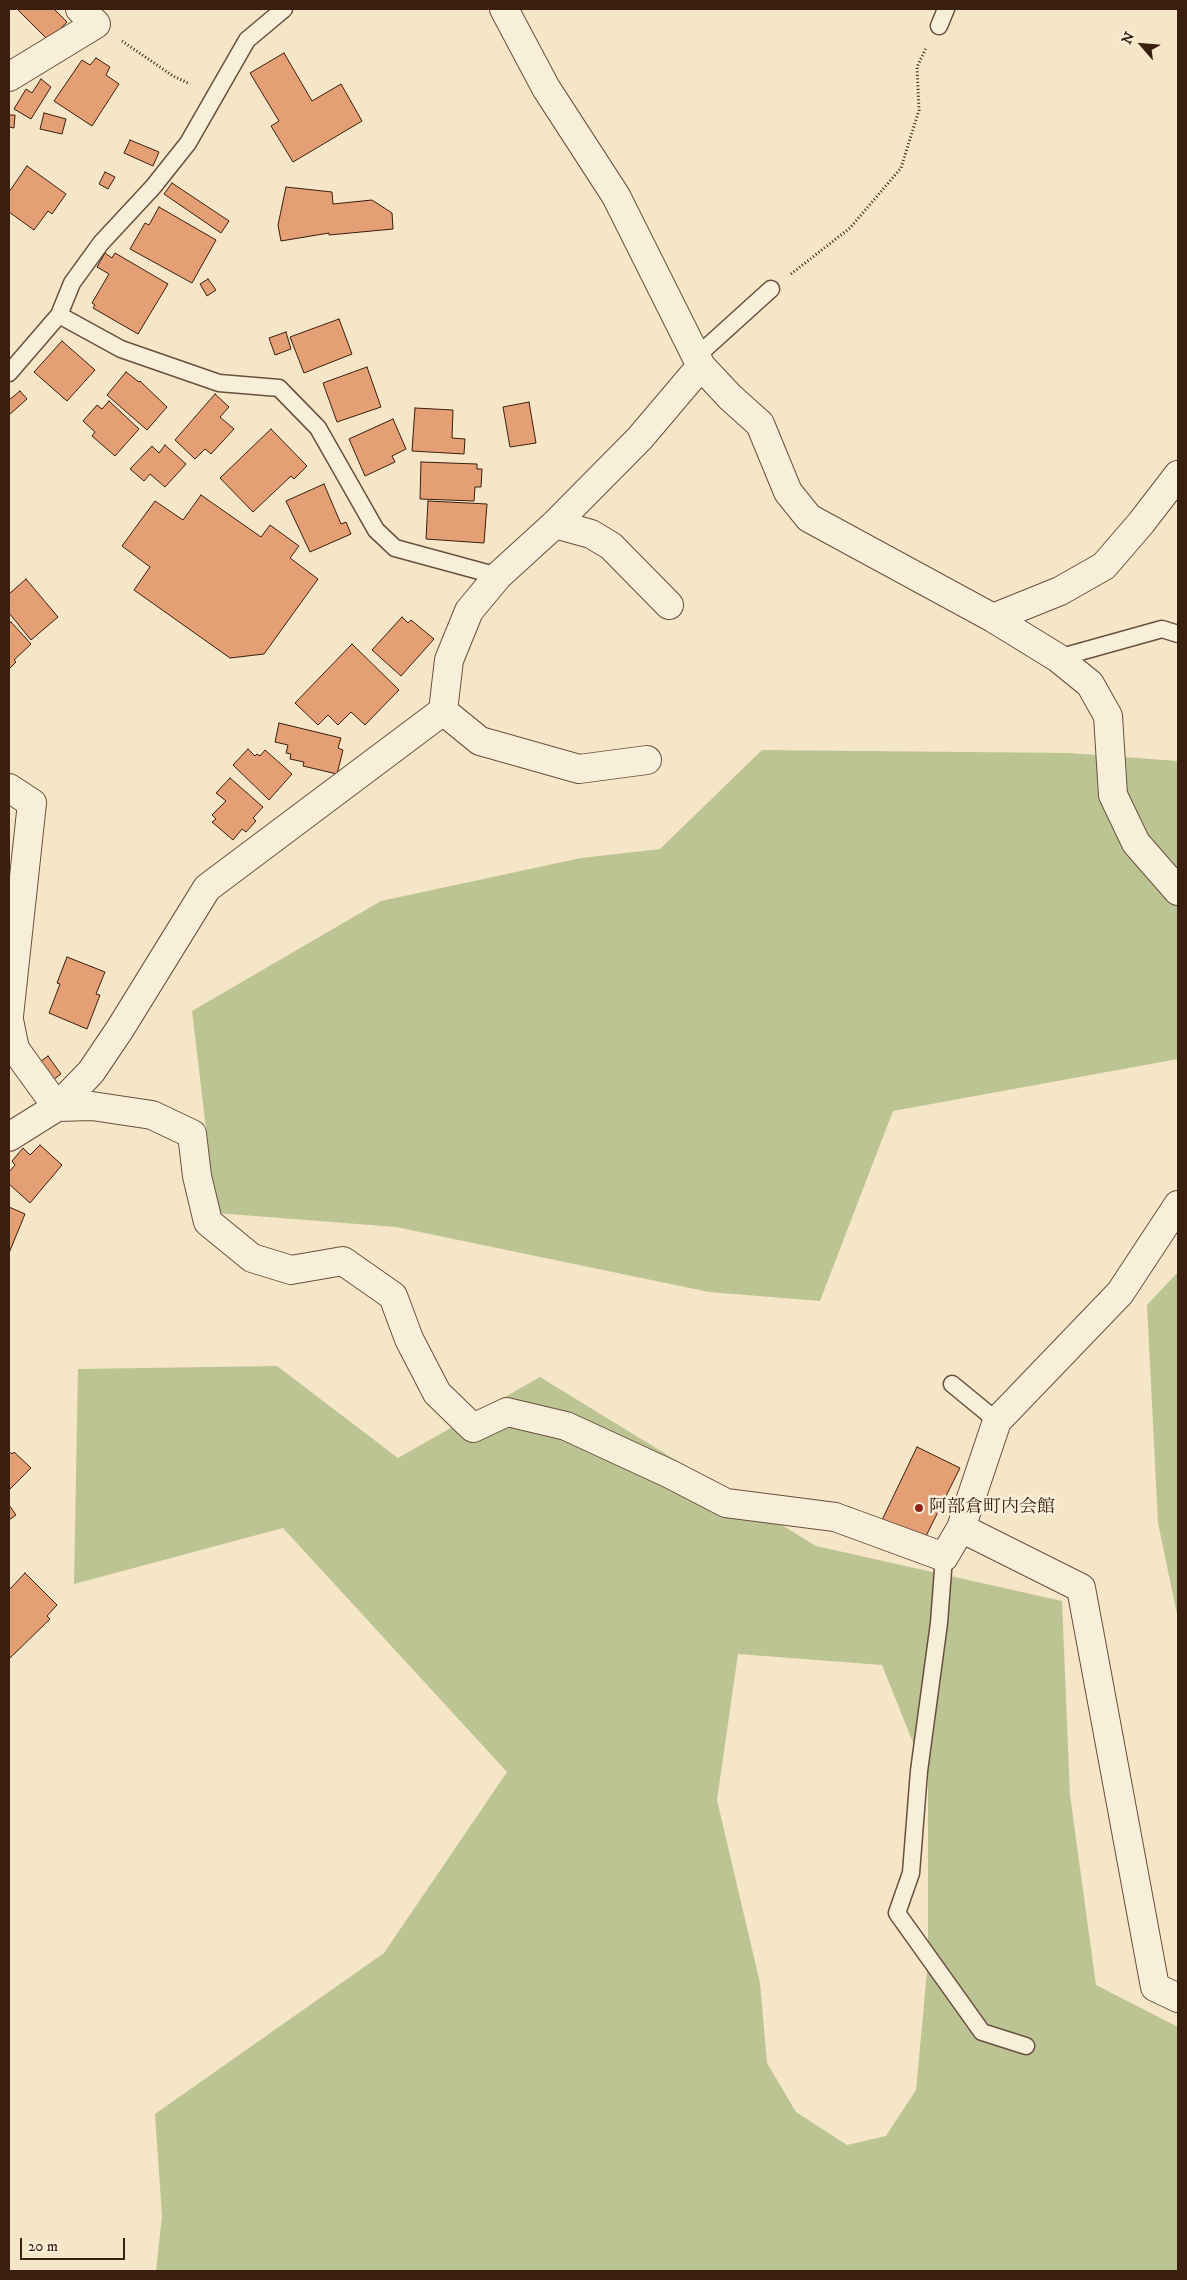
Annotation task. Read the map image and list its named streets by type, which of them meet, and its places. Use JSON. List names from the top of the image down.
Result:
{
  "places": ["阿部倉町内会館"],
  "scale_bar": "20 m",
  "north": "top left"
}
